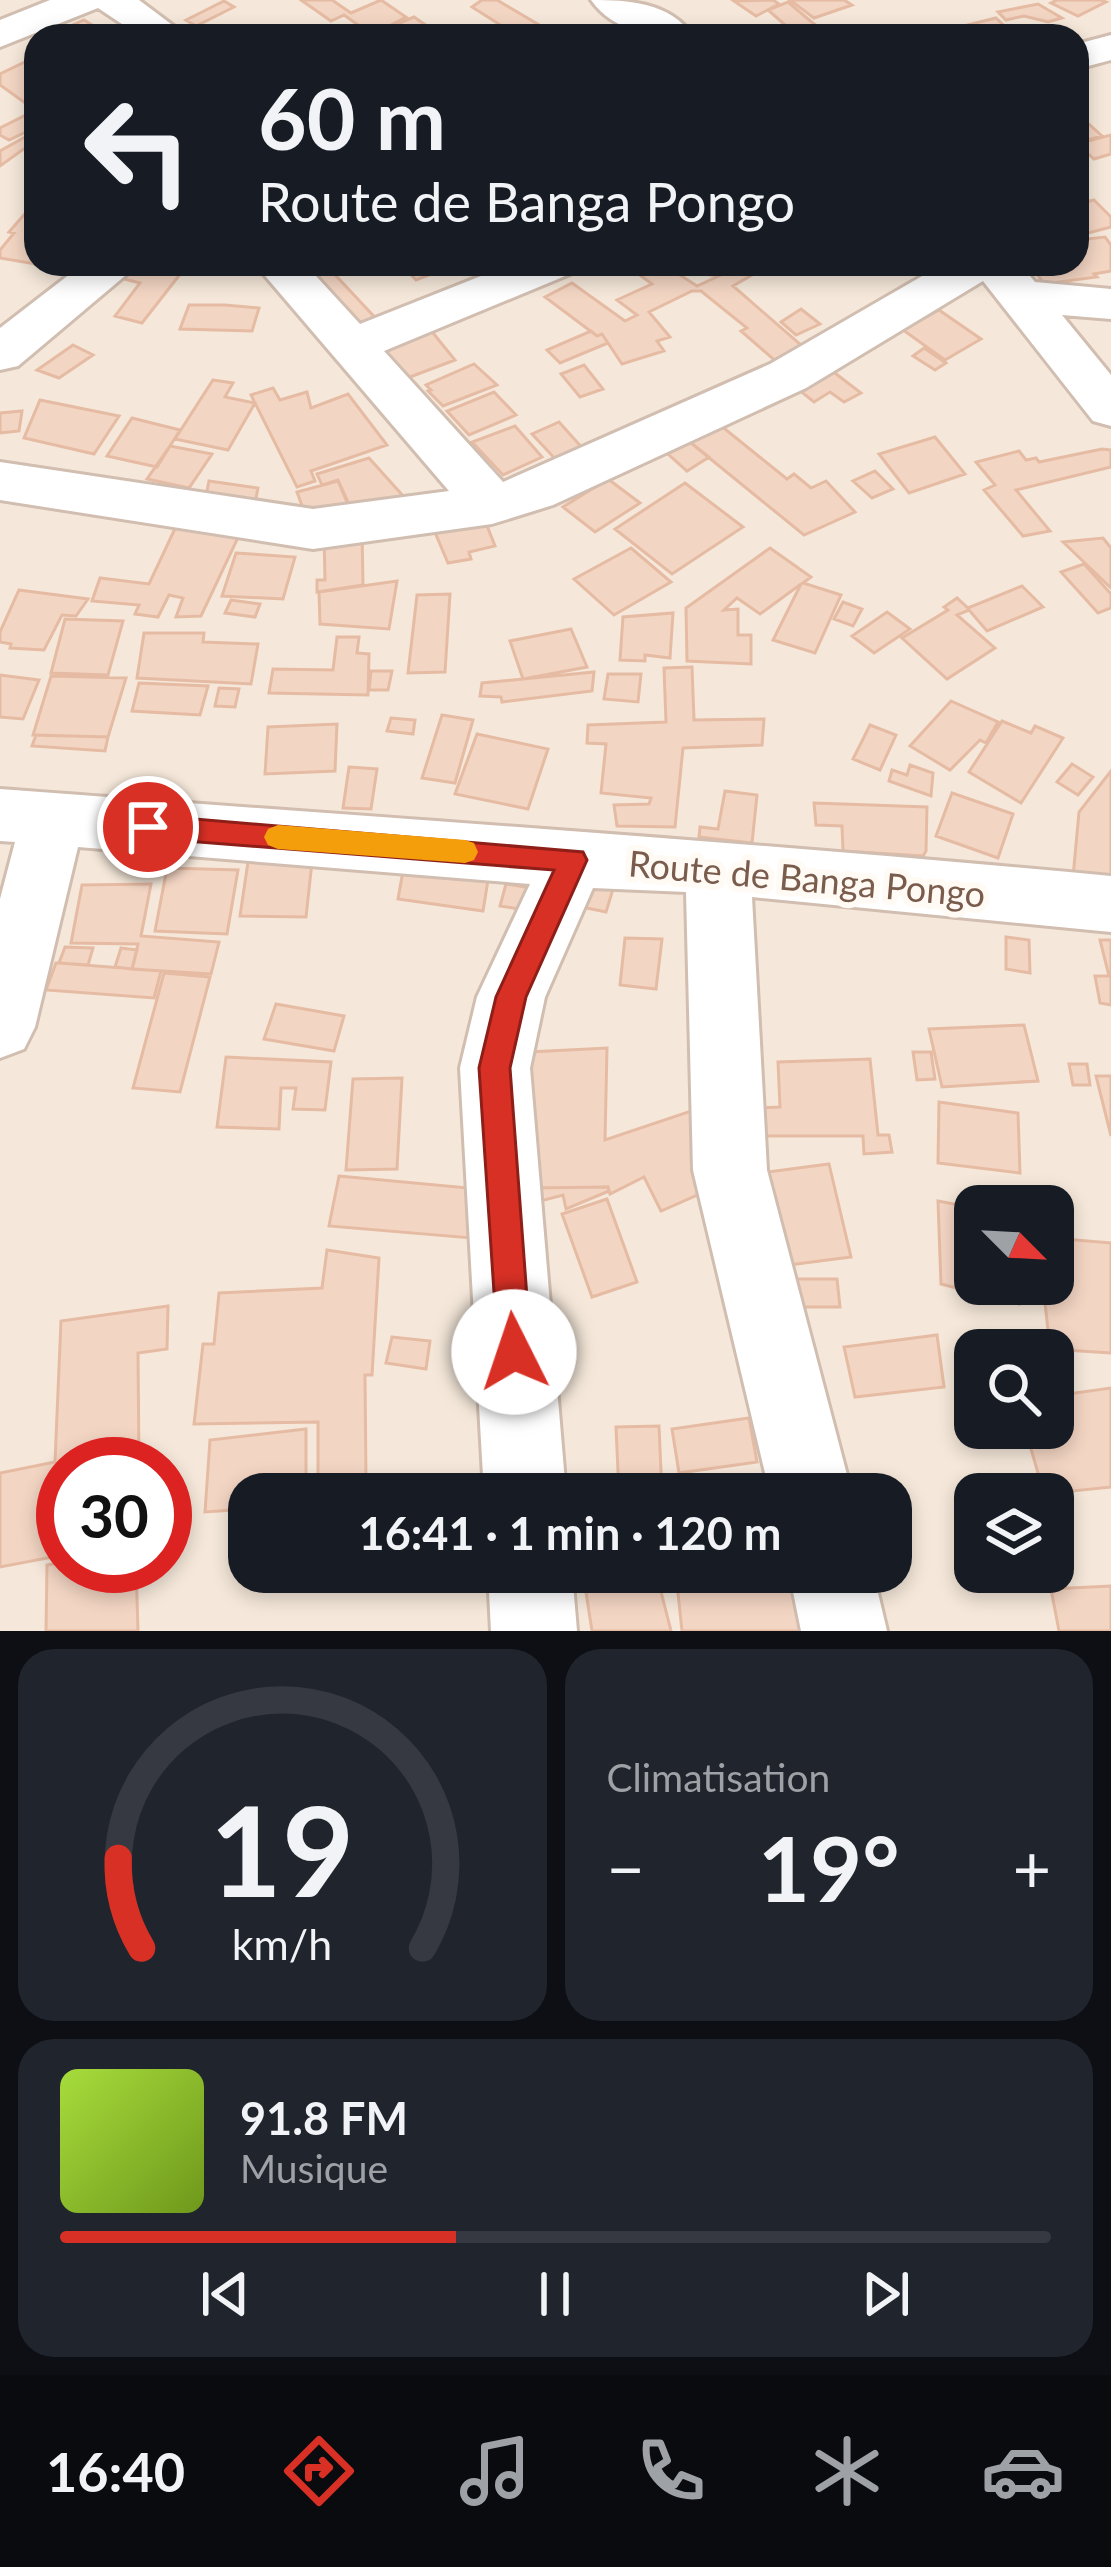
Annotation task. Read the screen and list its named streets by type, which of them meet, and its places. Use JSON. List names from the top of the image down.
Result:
{
  "streets": {
    "street": ["Route de Banga Pongo"]
  },
  "north": "bottom right",
  "page": {
    "turn": ["60 m", "Route de Banga Pongo"],
    "limit": "30",
    "trip": "16:41 · 1 min · 120 m",
    "tile": "Climatisation",
    "heat": ["−", "19°", "+"],
    "song": ["91.8 FM", "Musique"],
    "tabs": "16:40",
    "gauge": ["19", "km/h"]
  }
}
